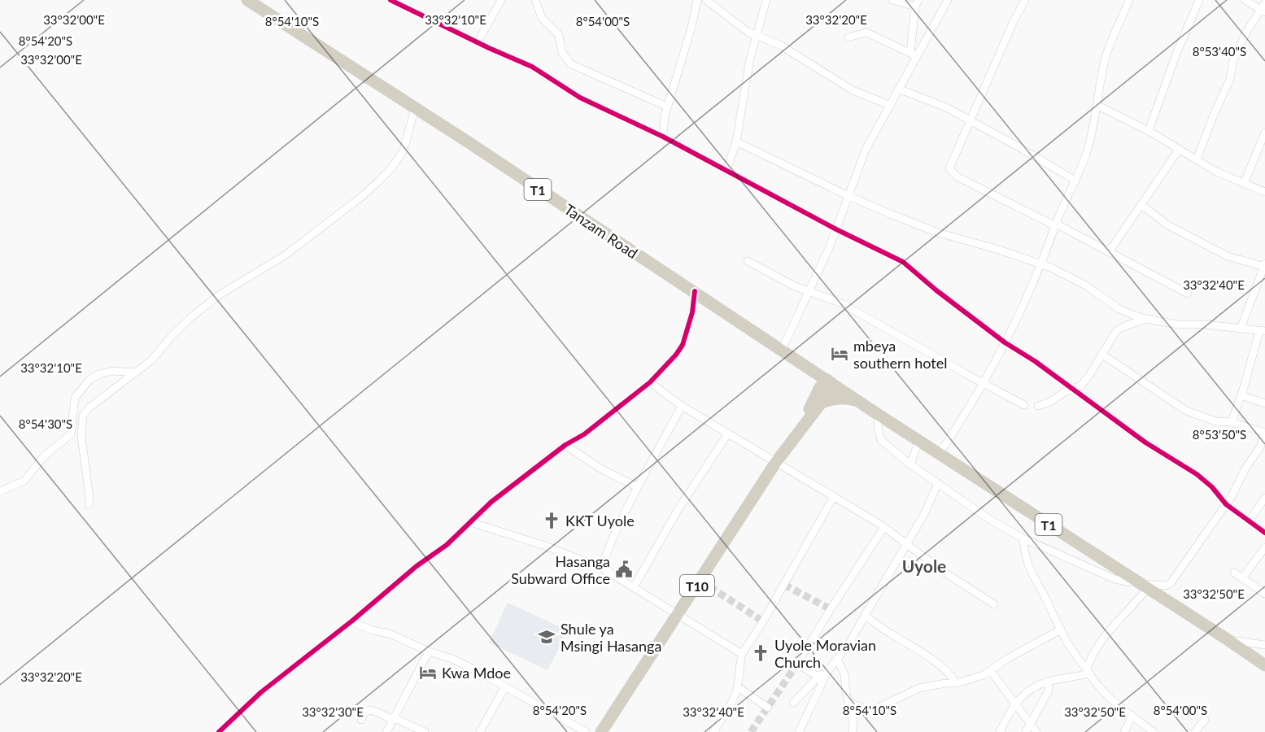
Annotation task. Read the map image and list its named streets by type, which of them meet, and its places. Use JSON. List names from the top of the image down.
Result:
{
  "streets": {
    "highway": ["T1", "Tanzam Road", "T10"]
  },
  "crossings": [
    ["T1", "Tanzam Road"],
    ["T1", "T10"],
    ["Tanzam Road", "T10"]
  ],
  "districts": ["Uyole"],
  "places": {
    "hotel": ["mbeya southern hotel", "Kwa Mdoe"],
    "church": ["KKT Uyole", "Uyole Moravian Church"],
    "public building": ["Hasanga Subward Office"],
    "school or university": ["Shule ya Msingi Hasanga"]
  },
  "coordinates": [
    "33°32'00\"E",
    "33°32'10\"E",
    "33°32'20\"E",
    "8°54'10\"S",
    "8°54'00\"S",
    "8°54'20\"S",
    "8°53'40\"S",
    "33°32'40\"E",
    "8°54'30\"S",
    "8°53'50\"S",
    "33°32'50\"E",
    "33°32'30\"E"
  ]
}
